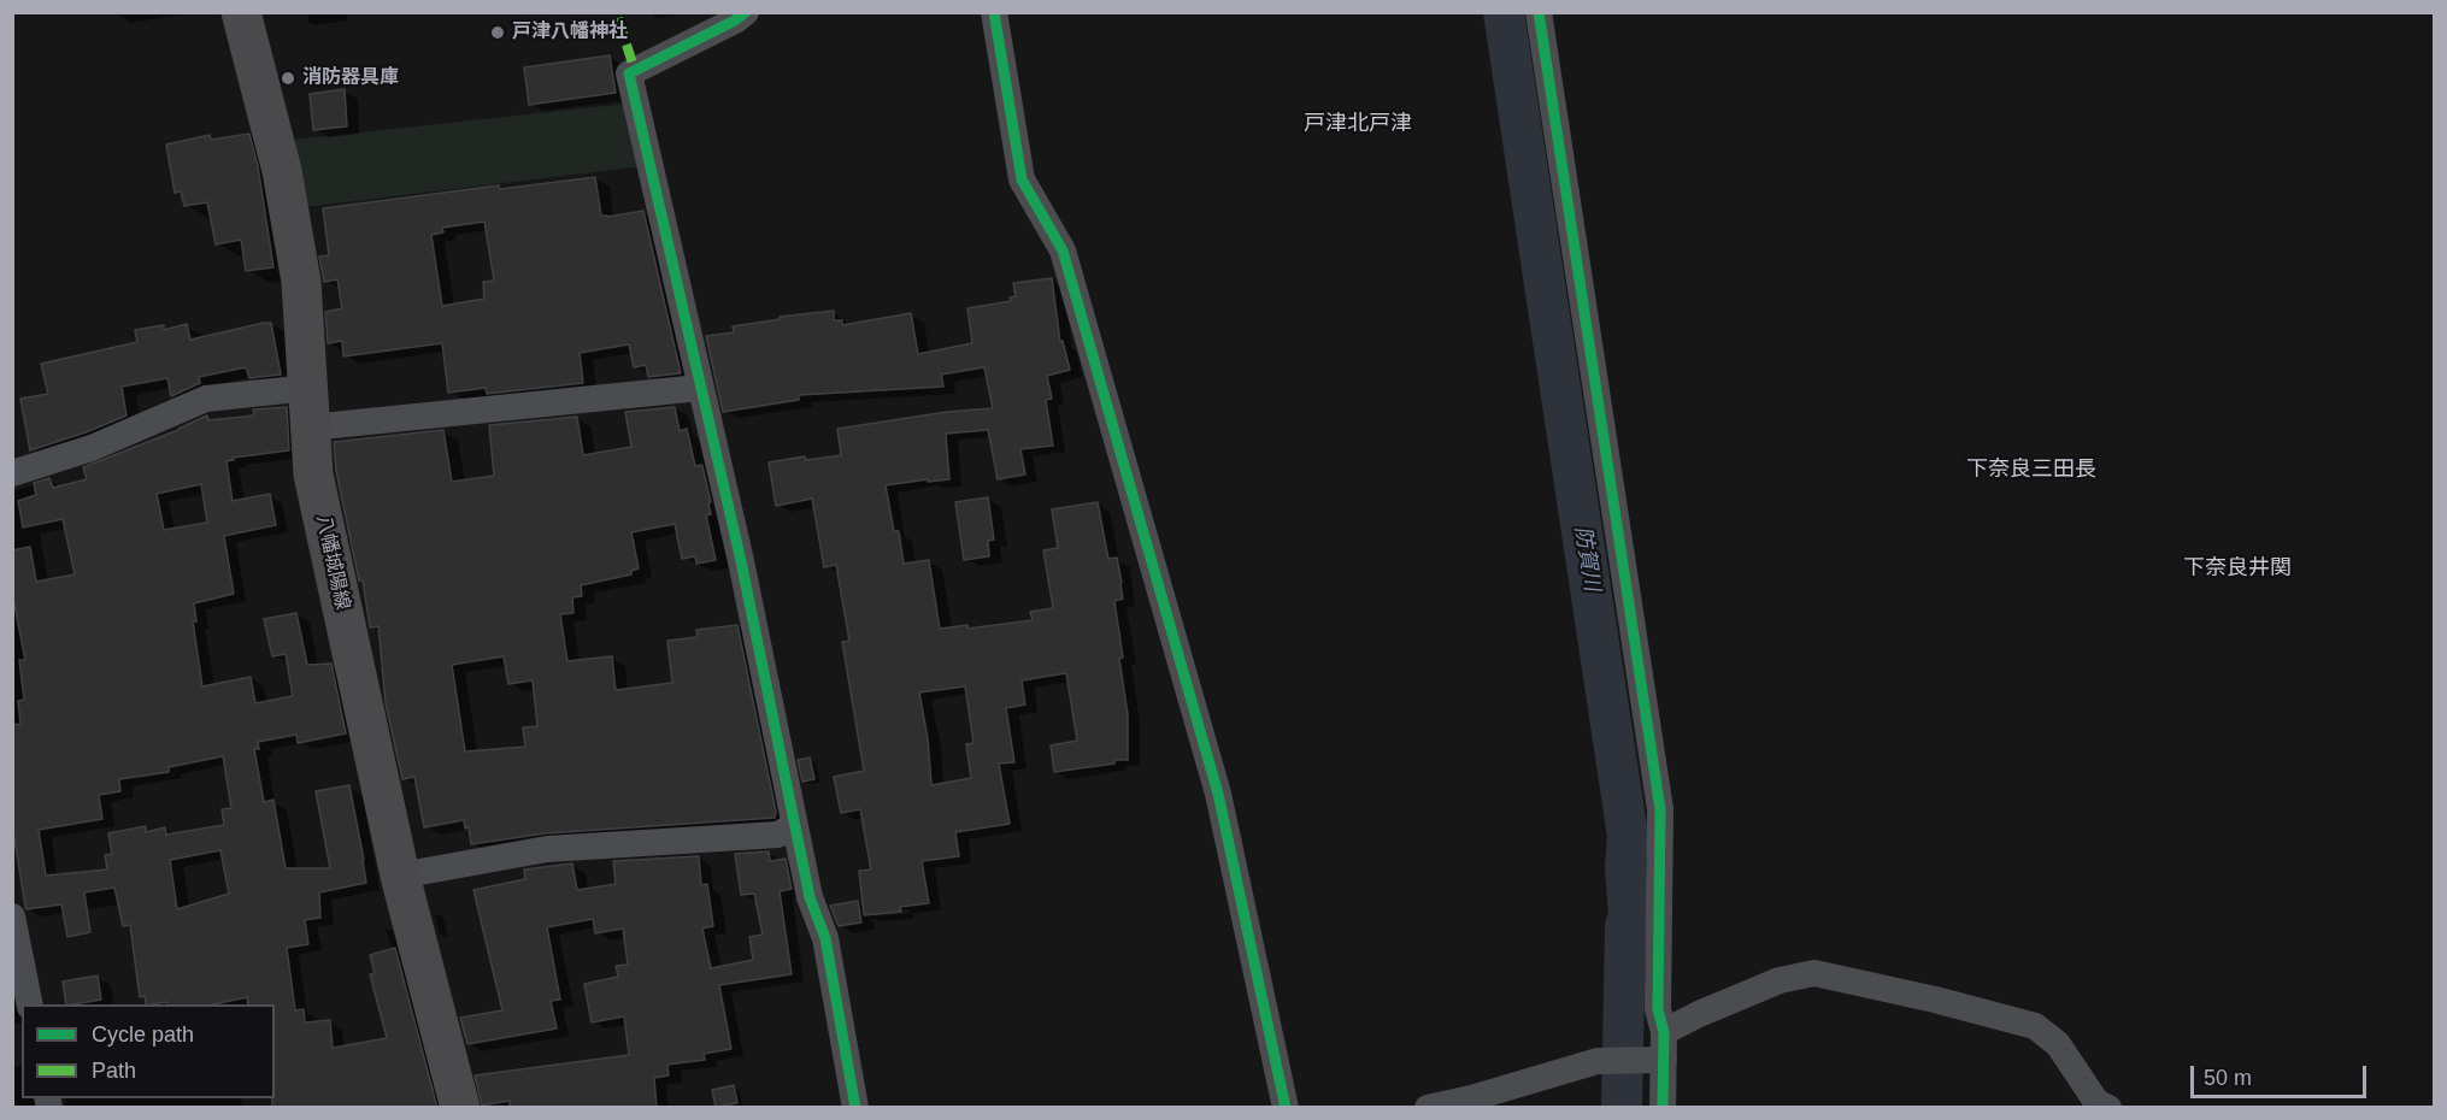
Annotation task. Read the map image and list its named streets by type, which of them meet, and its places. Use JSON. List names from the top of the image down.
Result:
{
  "streets": {
    "main road": ["八幡城陽線"]
  },
  "districts": ["戸津北戸津", "下奈良三田長", "下奈良井関"],
  "water": ["防賀川"],
  "places": ["戸津八幡神社", "消防器具庫"],
  "legend": ["Cycle path", "Path"],
  "scale_bar": "50 m"
}
